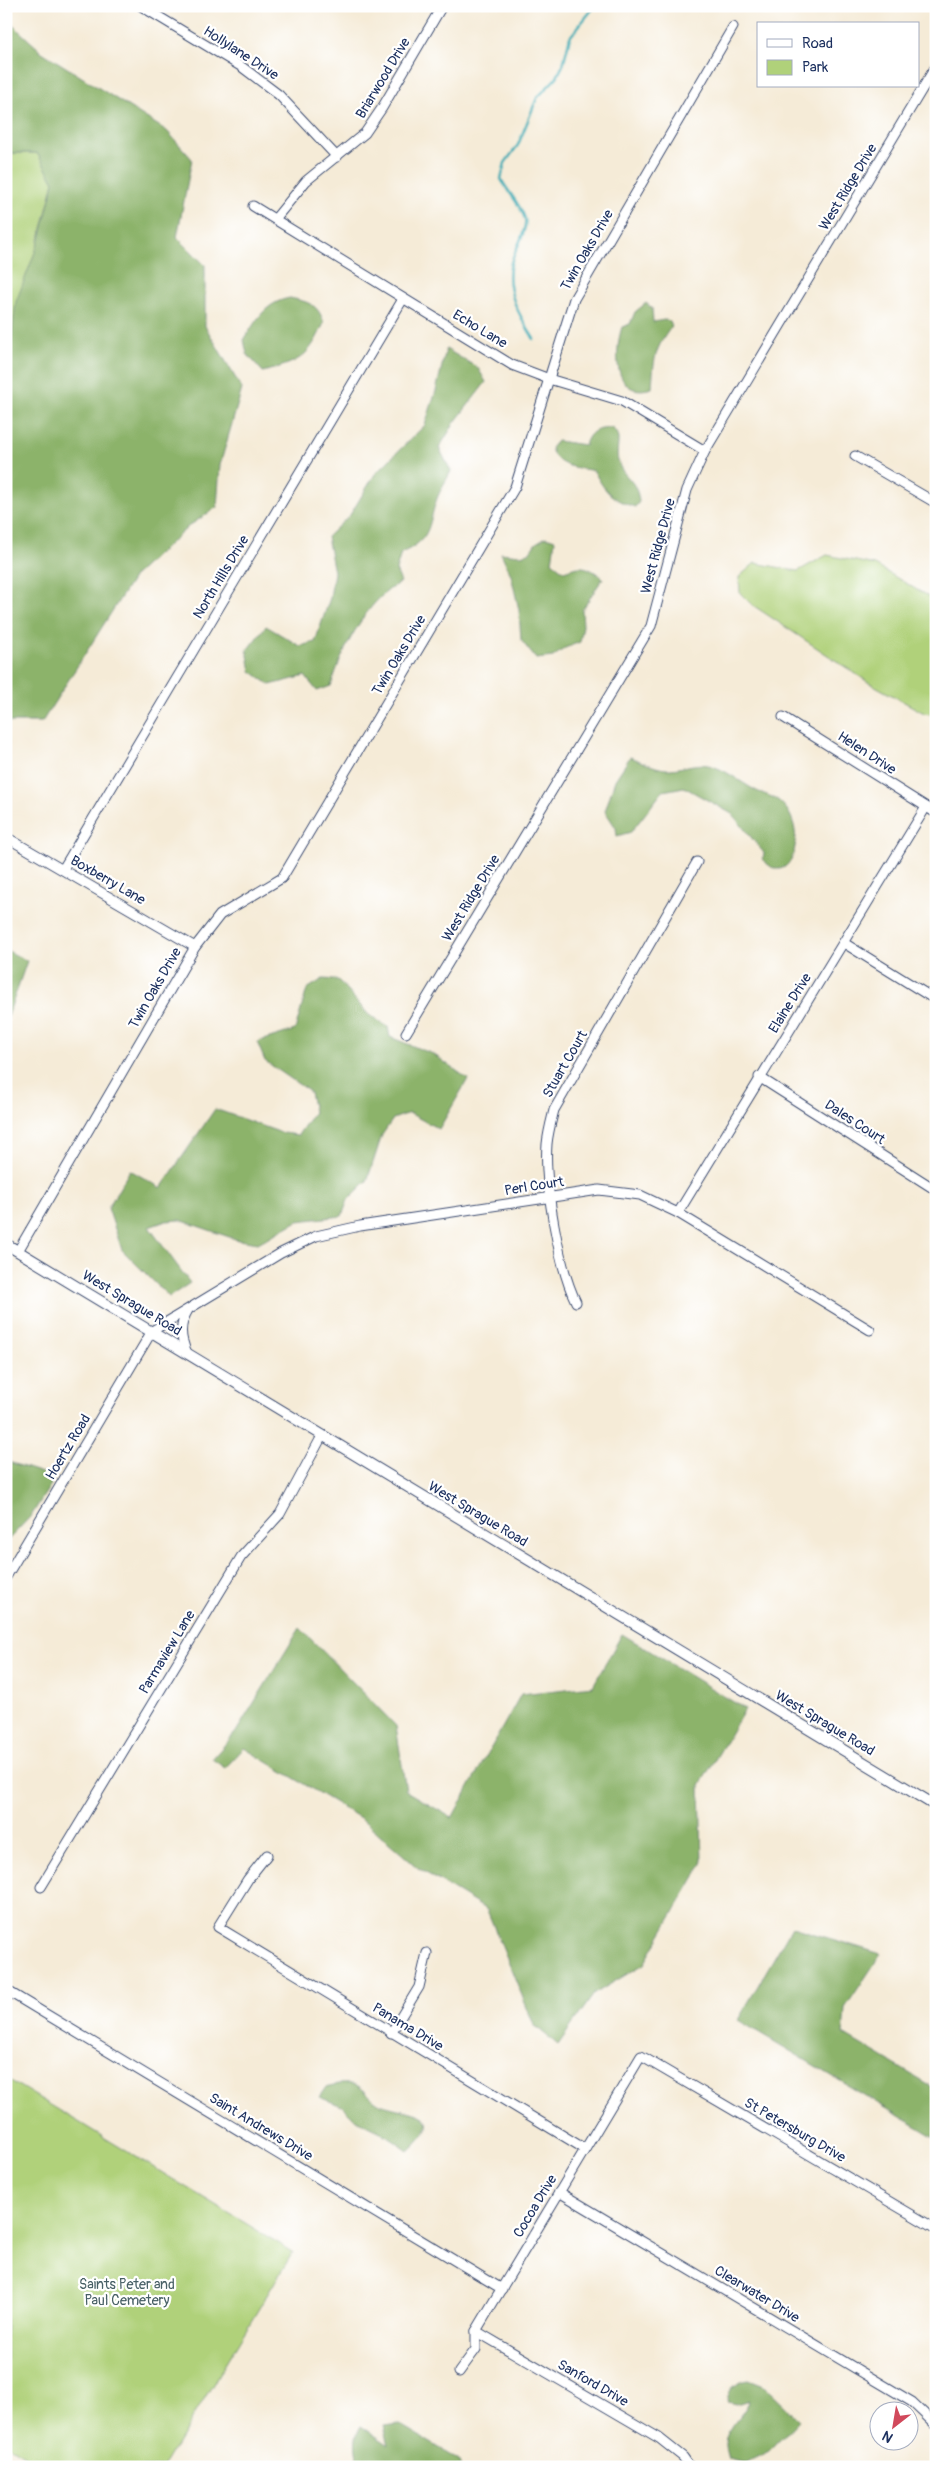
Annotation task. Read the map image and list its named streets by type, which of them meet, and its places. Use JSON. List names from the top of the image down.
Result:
{
  "streets": {
    "street": [
      "Hollylane Drive",
      "Briarwood Drive",
      "West Ridge Drive",
      "Twin Oaks Drive",
      "Echo Lane",
      "North Hills Drive",
      "Helen Drive",
      "Boxberry Lane",
      "Elaine Drive",
      "Stuart Court",
      "Dales Court",
      "Perl Court",
      "West Sprague Road",
      "Hoertz Road",
      "Parmaview Lane",
      "Panama Drive",
      "Saint Andrews Drive",
      "St Petersburg Drive",
      "Cocoa Drive",
      "Clearwater Drive",
      "Sanford Drive"
    ]
  },
  "crossings": [
    ["Hollylane Drive", "Briarwood Drive"],
    ["Briarwood Drive", "Echo Lane"],
    ["West Ridge Drive", "Echo Lane"],
    ["Twin Oaks Drive", "Echo Lane"],
    ["Twin Oaks Drive", "Boxberry Lane"],
    ["Twin Oaks Drive", "West Sprague Road"],
    ["Echo Lane", "North Hills Drive"],
    ["North Hills Drive", "Boxberry Lane"],
    ["Helen Drive", "Elaine Drive"],
    ["Elaine Drive", "Dales Court"],
    ["Elaine Drive", "Perl Court"],
    ["Stuart Court", "Perl Court"],
    ["Perl Court", "West Sprague Road"],
    ["Perl Court", "Hoertz Road"],
    ["West Sprague Road", "Hoertz Road"],
    ["West Sprague Road", "Parmaview Lane"],
    ["Panama Drive", "Cocoa Drive"],
    ["Saint Andrews Drive", "Cocoa Drive"],
    ["St Petersburg Drive", "Cocoa Drive"],
    ["Cocoa Drive", "Clearwater Drive"],
    ["Cocoa Drive", "Sanford Drive"]
  ],
  "parks": ["Saints Peter and Paul Cemetery"],
  "legend": ["Road", "Park"],
  "north": "bottom left"
}
